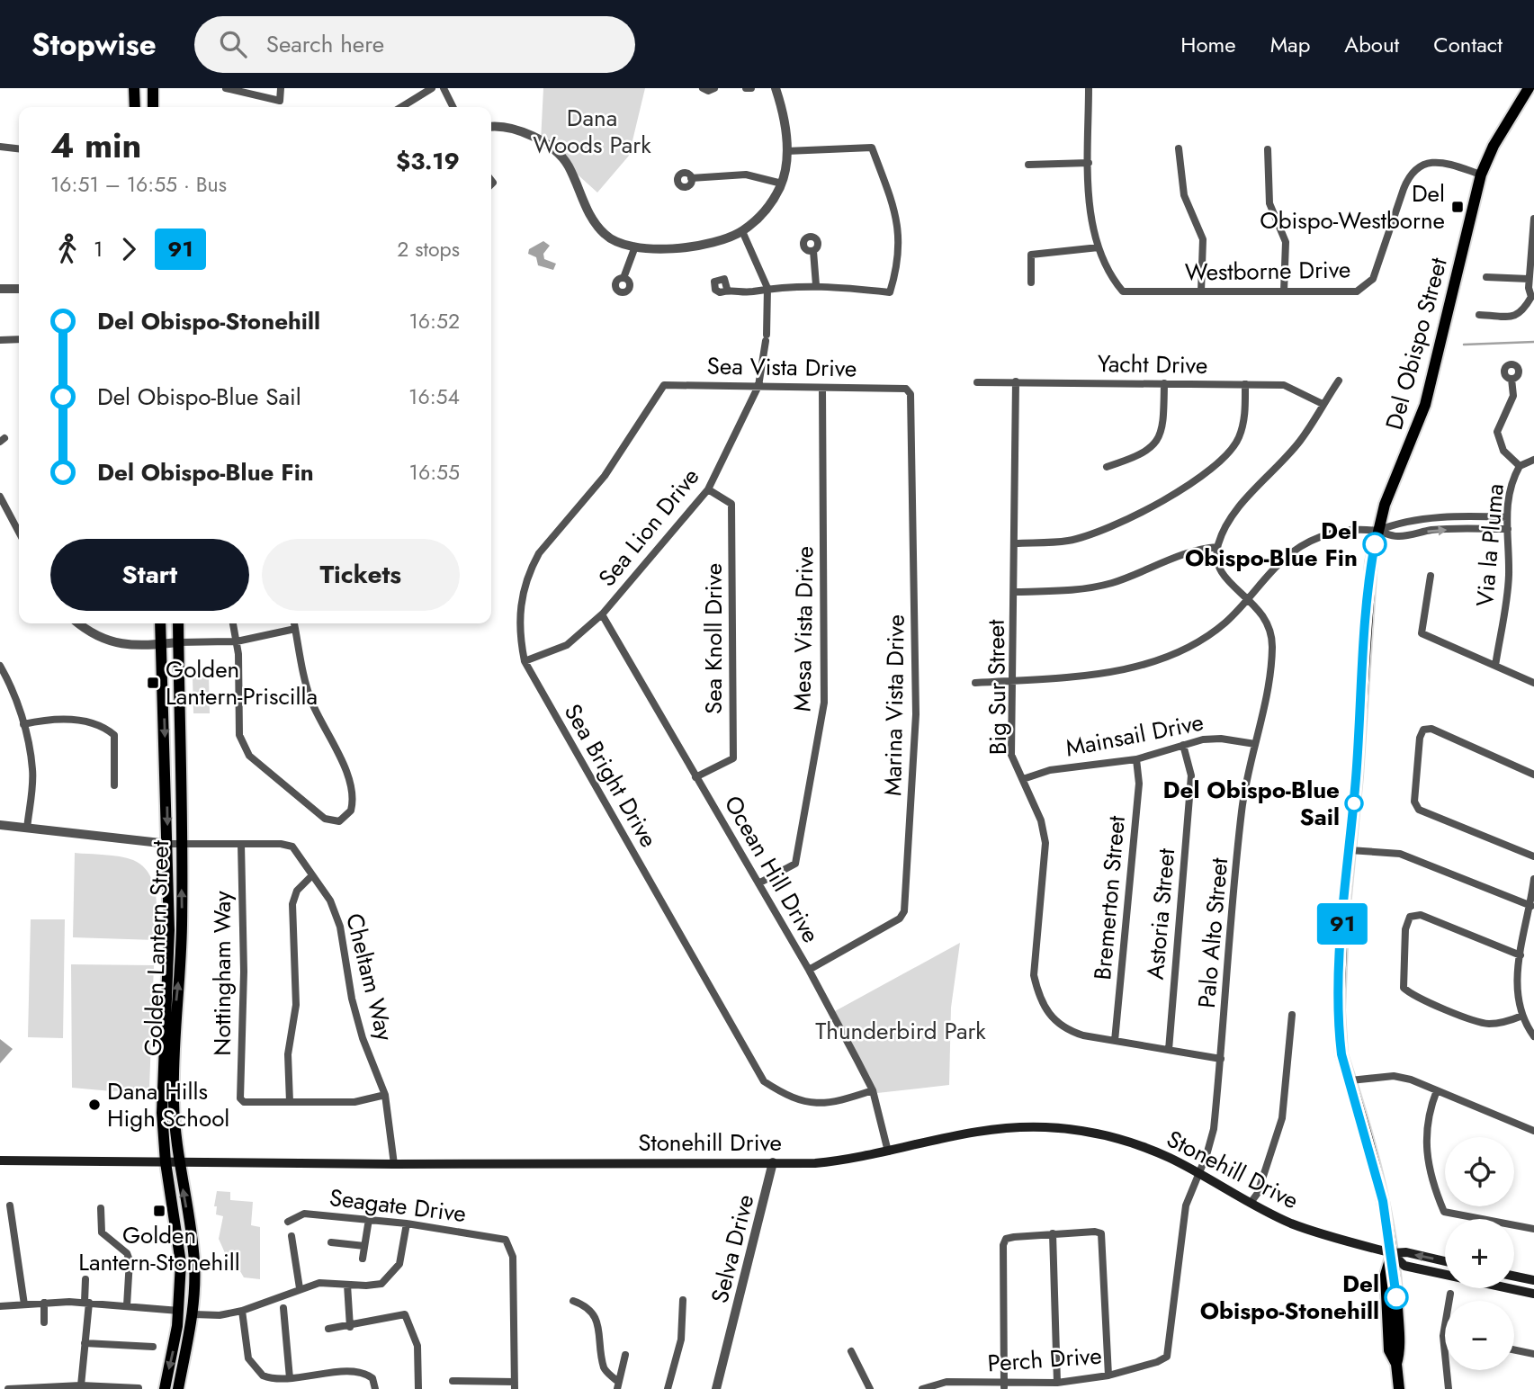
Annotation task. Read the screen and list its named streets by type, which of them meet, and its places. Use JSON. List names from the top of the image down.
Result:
{
  "streets": {
    "main road": ["Del Obispo Street", "Golden Lantern Street", "Stonehill Drive"],
    "street": [
      "Westborne Drive",
      "Yacht Drive",
      "Sea Vista Drive",
      "Sea Lion Drive",
      "Via la Pluma",
      "Mesa Vista Drive",
      "Sea Knoll Drive",
      "Big Sur Street",
      "Marina Vista Drive",
      "Mainsail Drive",
      "Sea Bright Drive",
      "Ocean Hill Drive",
      "Bremerton Street",
      "Astoria Street",
      "Palo Alto Street",
      "Nottingham Way",
      "Cheltam Way",
      "Seagate Drive",
      "Selva Drive",
      "Perch Drive"
    ]
  },
  "crossings": [
    ["Westborne Drive", "Del Obispo Street"],
    ["Del Obispo Street", "Stonehill Drive"],
    ["Yacht Drive", "Big Sur Street"],
    ["Sea Vista Drive", "Sea Lion Drive"],
    ["Sea Vista Drive", "Mesa Vista Drive"],
    ["Sea Vista Drive", "Marina Vista Drive"],
    ["Sea Vista Drive", "Sea Bright Drive"],
    ["Sea Lion Drive", "Sea Knoll Drive"],
    ["Sea Lion Drive", "Sea Bright Drive"],
    ["Sea Lion Drive", "Ocean Hill Drive"],
    ["Mesa Vista Drive", "Ocean Hill Drive"],
    ["Sea Knoll Drive", "Ocean Hill Drive"],
    ["Big Sur Street", "Mainsail Drive"],
    ["Big Sur Street", "Bremerton Street"],
    ["Marina Vista Drive", "Ocean Hill Drive"],
    ["Mainsail Drive", "Bremerton Street"],
    ["Mainsail Drive", "Astoria Street"],
    ["Mainsail Drive", "Palo Alto Street"],
    ["Sea Bright Drive", "Ocean Hill Drive"],
    ["Ocean Hill Drive", "Stonehill Drive"],
    ["Palo Alto Street", "Stonehill Drive"],
    ["Palo Alto Street", "Perch Drive"],
    ["Golden Lantern Street", "Stonehill Drive"],
    ["Nottingham Way", "Cheltam Way"],
    ["Cheltam Way", "Stonehill Drive"],
    ["Stonehill Drive", "Selva Drive"]
  ],
  "parks": ["Dana Woods Park", "Thunderbird Park"],
  "places": {
    "transit": ["Del Obispo-Westborne", "Golden Lantern-Priscilla", "Golden Lantern-Stonehill"],
    "other": [
      "Del Obispo-Blue Fin",
      "Del Obispo-Blue Sail",
      "Dana Hills High School",
      "Del Obispo-Stonehill"
    ]
  },
  "lines": ["bus line 91"],
  "page": {
    "header": "Stopwise",
    "search": "Search here",
    "nav": [
      "Home",
      "Map",
      "About",
      "Contact"
    ],
    "on_map": "91",
    "heading": ["4 min", "16:51 – 16:55 · Bus", "$3.19"],
    "legs": ["1", "91", "2 stops"],
    "list": [
      {
        "name": "Del Obispo-Stonehill",
        "value": "16:52"
      },
      {
        "name": "Del Obispo-Blue Sail",
        "value": "16:54"
      },
      {
        "name": "Del Obispo-Blue Fin",
        "value": "16:55"
      }
    ],
    "buttons": ["Start", "Tickets"],
    "map_buttons": ["+", "−"]
  }
}
